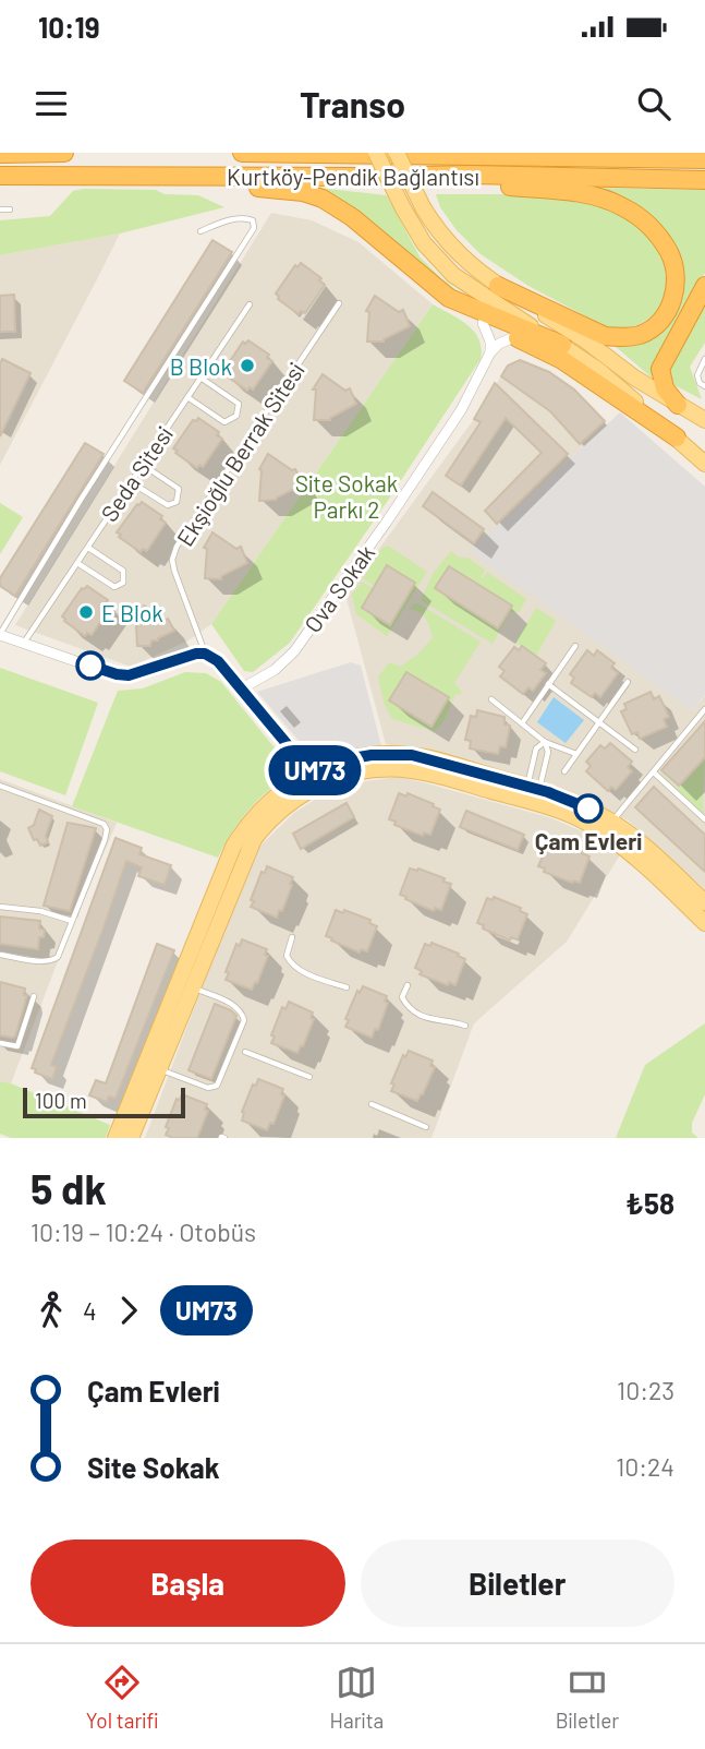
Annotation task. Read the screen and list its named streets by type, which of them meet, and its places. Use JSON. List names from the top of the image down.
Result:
{
  "streets": {
    "highway": ["Kurtköy-Pendik Bağlantısı"],
    "street": ["Ova Sokak"],
    "lane": ["Ekşioğlu Berrak Sitesi", "Seda Sitesi"]
  },
  "parks": ["Site Sokak Parkı 2"],
  "places": ["B Blok", "E Blok", "Çam Evleri"],
  "lines": ["bus line UM73"],
  "scale_bar": "100 m",
  "page": {
    "status": "10:19",
    "header": "Transo",
    "on_map": "UM73",
    "scale": "100 m",
    "heading": ["5 dk", "10:19 – 10:24 · Otobüs", "₺58"],
    "legs": ["4", "UM73"],
    "list": [
      {
        "name": "Çam Evleri",
        "value": "10:23"
      },
      {
        "name": "Site Sokak",
        "value": "10:24"
      }
    ],
    "buttons": ["Başla", "Biletler"],
    "tabs": ["Yol tarifi", "Harita", "Biletler"]
  }
}
